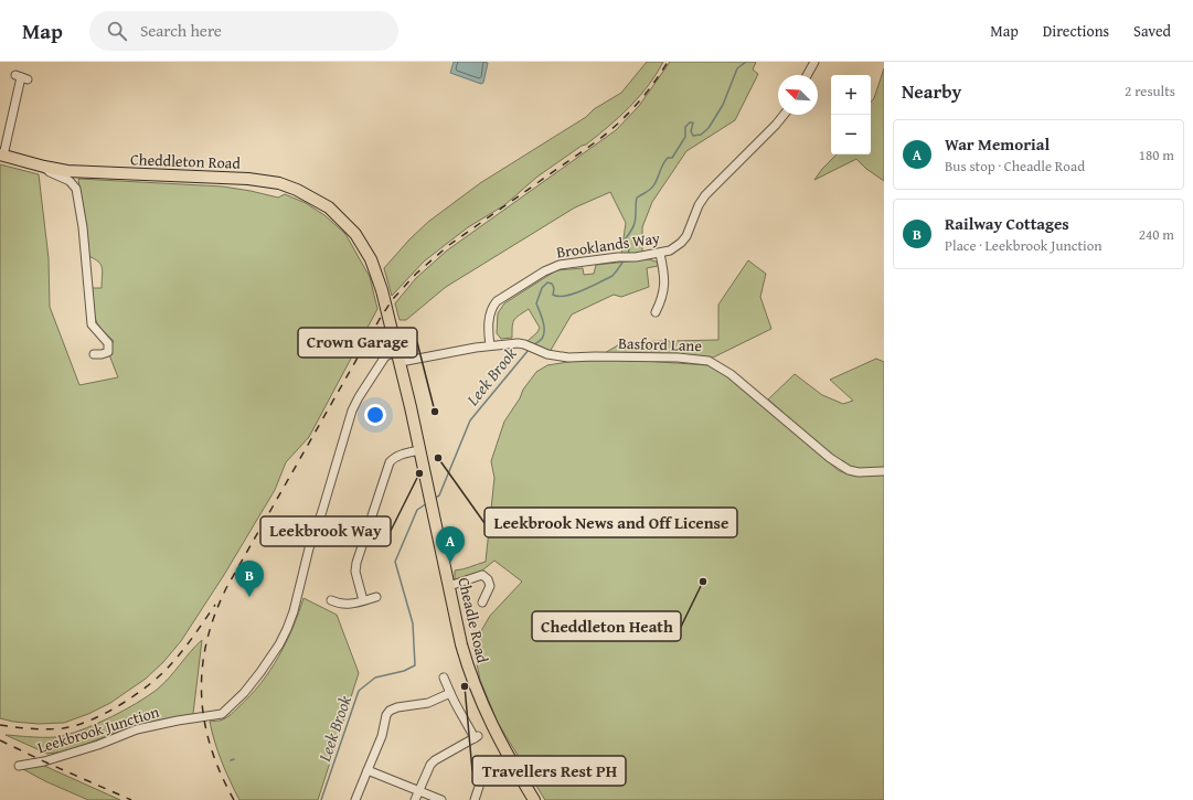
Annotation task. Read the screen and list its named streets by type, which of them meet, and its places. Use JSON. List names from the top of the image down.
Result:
{
  "streets": {
    "highway": ["Cheddleton Road", "Cheadle Road"],
    "street": ["Brooklands Way", "Basford Lane", "Leekbrook Junction"]
  },
  "crossings": [
    ["Cheddleton Road", "Cheadle Road"],
    ["Brooklands Way", "Basford Lane"],
    ["Basford Lane", "Cheadle Road"],
    ["Basford Lane", "Leekbrook Junction"],
    ["Cheadle Road", "Leekbrook Junction"]
  ],
  "water": ["Leek Brook"],
  "places": [
    "Crown Garage",
    "Leekbrook News and Off License",
    "Leekbrook Way",
    "Cheddleton Heath",
    "Travellers Rest PH"
  ],
  "north": "top left",
  "page": {
    "header": "Map",
    "search": "Search here",
    "nav": ["Map", "Directions", "Saved"],
    "heading": ["Nearby", "2 results"],
    "map_buttons": ["+", "−"],
    "list": [
      {
        "mark": "A",
        "name": "War Memorial",
        "note": "Bus stop · Cheadle Road",
        "value": "180 m"
      },
      {
        "mark": "B",
        "name": "Railway Cottages",
        "note": "Place · Leekbrook Junction",
        "value": "240 m"
      }
    ],
    "pins": ["A", "B"]
  }
}
